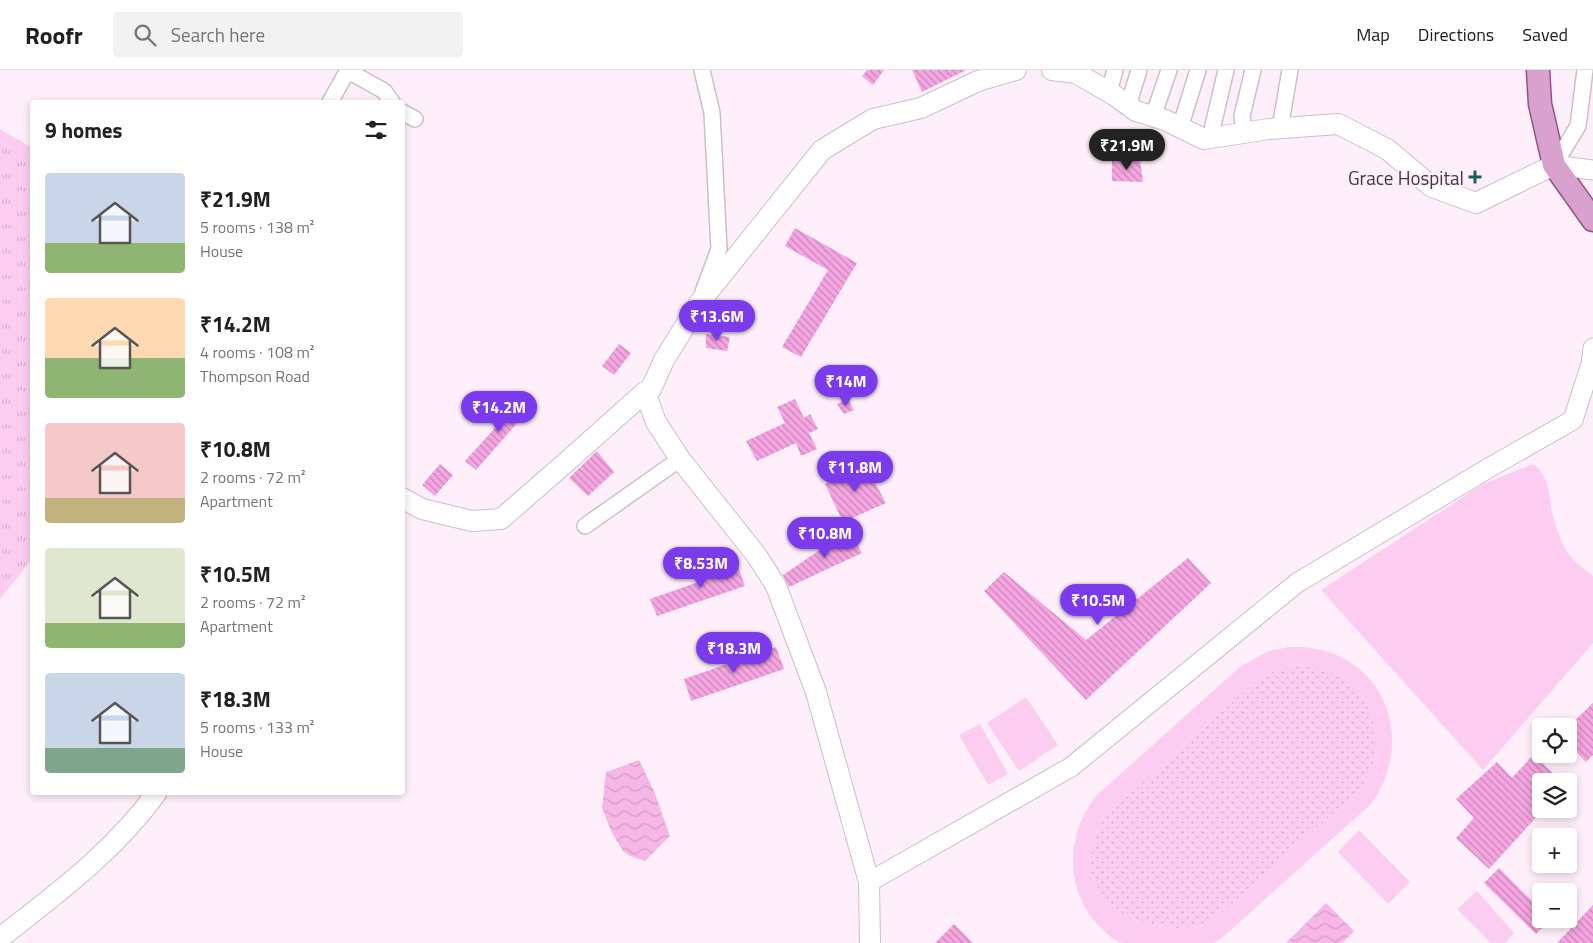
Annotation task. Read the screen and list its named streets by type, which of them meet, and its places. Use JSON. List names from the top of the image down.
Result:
{
  "places": {
    "health": ["Grace Hospital"]
  },
  "page": {
    "header": "Roofr",
    "search": "Search here",
    "nav": ["Map", "Directions", "Saved"],
    "heading": "9 homes",
    "price": [
      "₹21.9M",
      "₹13.6M",
      "₹14M",
      "₹14.2M",
      "₹11.8M",
      "₹10.8M",
      "₹8.53M",
      "₹10.5M",
      "₹18.3M"
    ],
    "list": [
      {
        "name": "₹21.9M",
        "note": "5 rooms · 138 m² · House"
      },
      {
        "name": "₹14.2M",
        "note": "4 rooms · 108 m² · Thompson Road"
      },
      {
        "name": "₹10.8M",
        "note": "2 rooms · 72 m² · Apartment"
      },
      {
        "name": "₹10.5M",
        "note": "2 rooms · 72 m² · Apartment"
      },
      {
        "name": "₹18.3M",
        "note": "5 rooms · 133 m² · House"
      }
    ],
    "map_buttons": ["+", "−"]
  }
}
